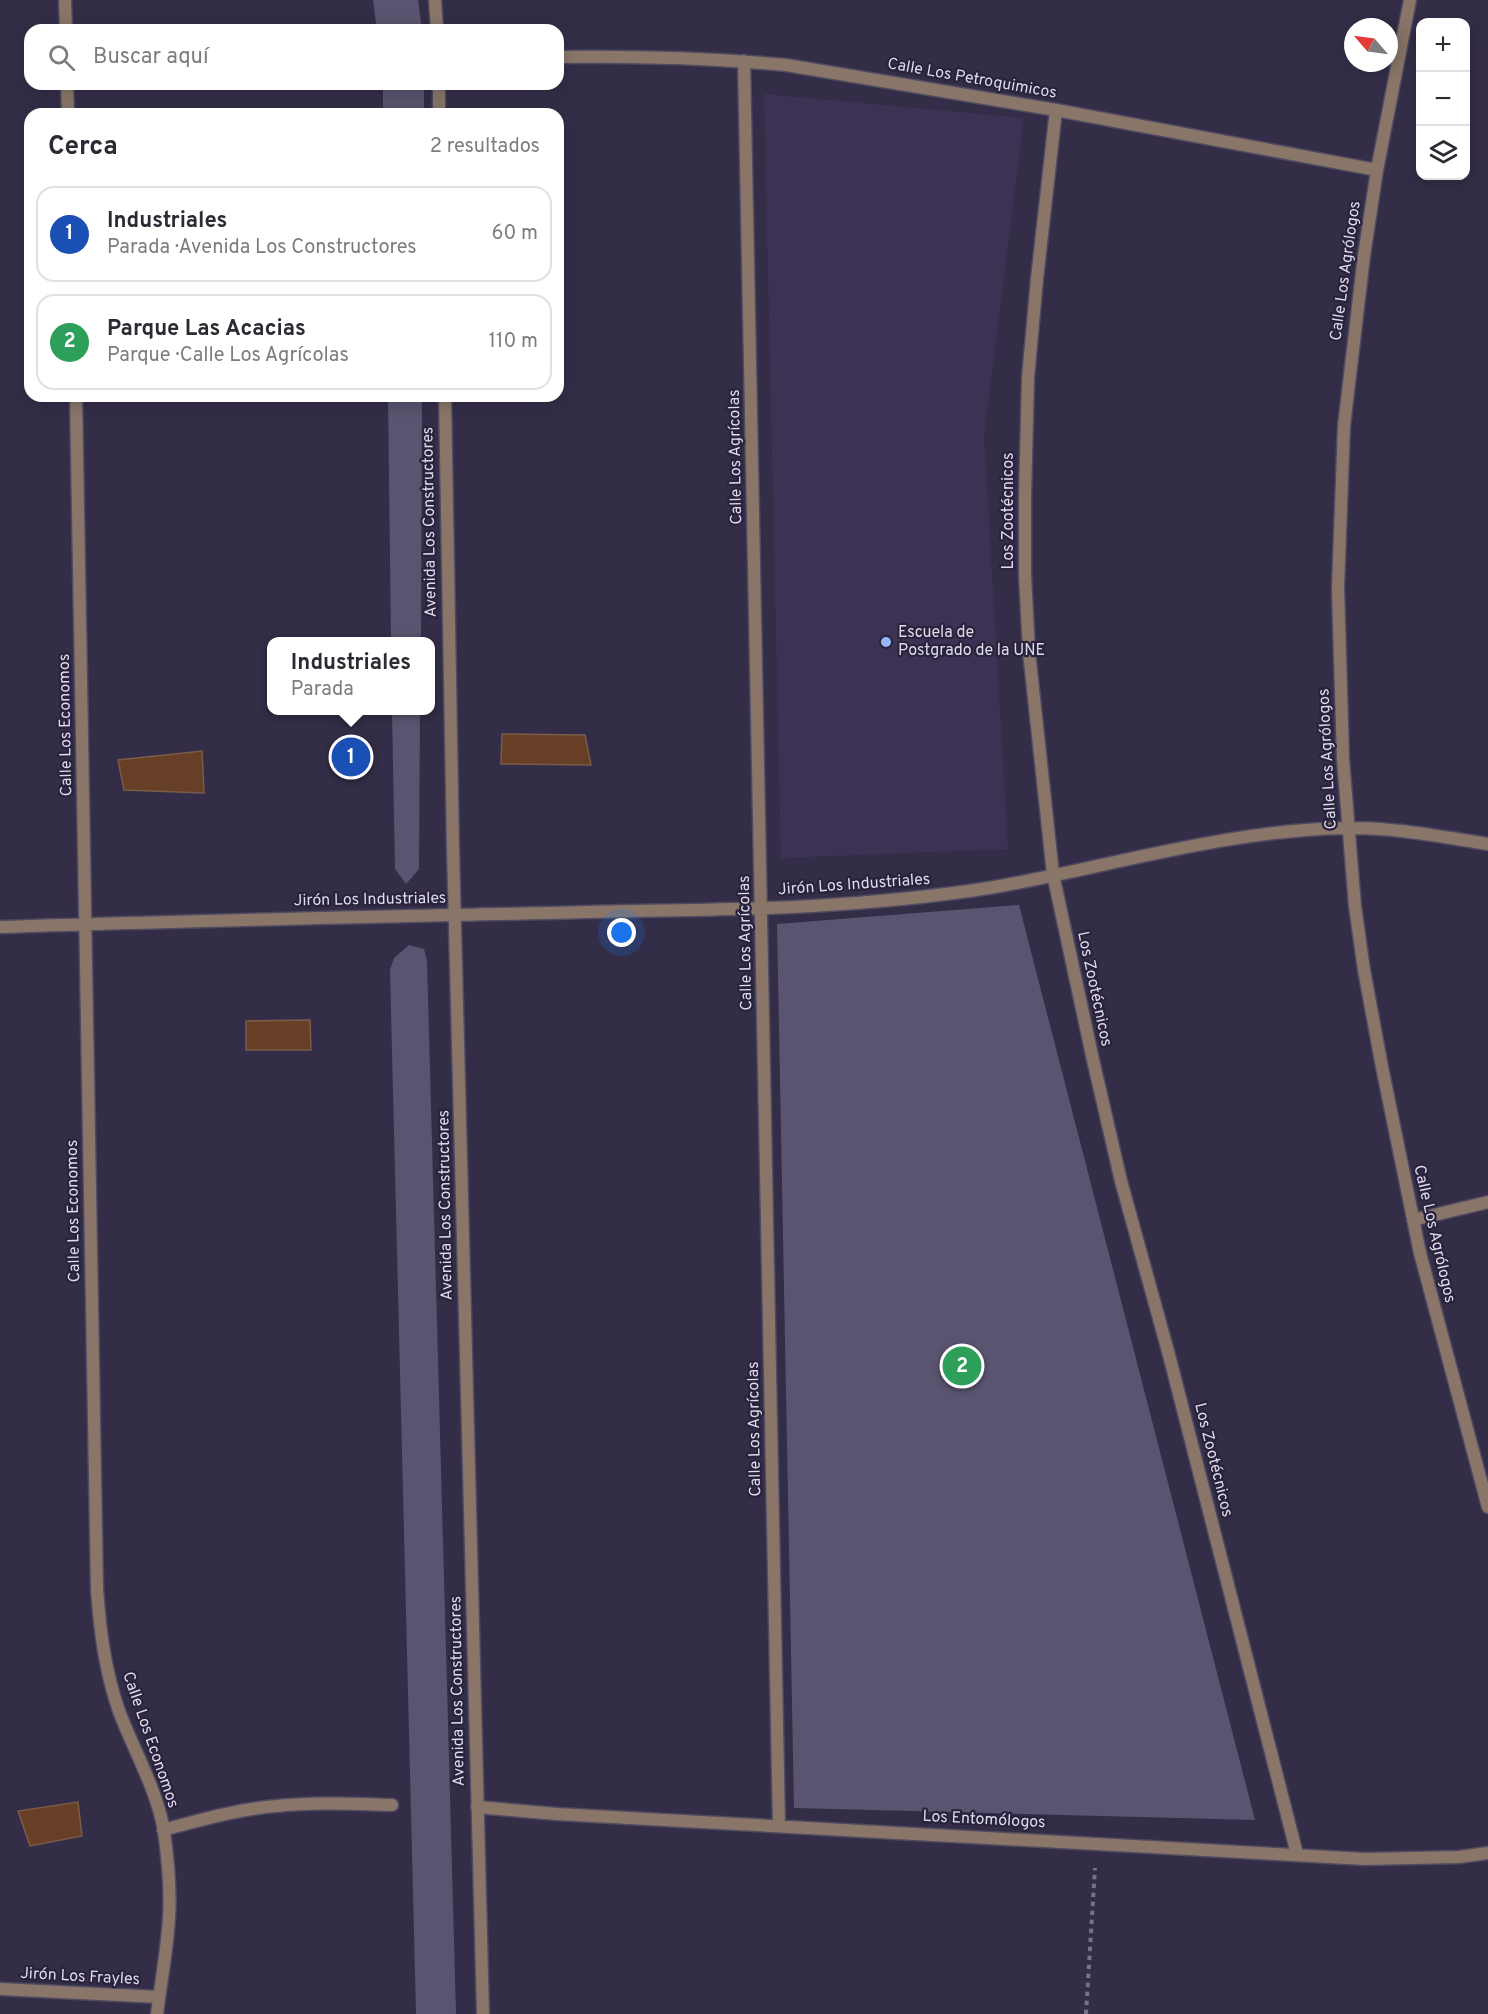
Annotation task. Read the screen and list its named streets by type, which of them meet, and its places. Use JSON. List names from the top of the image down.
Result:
{
  "streets": {
    "street": [
      "Calle Los Petroquimicos",
      "Calle Los Agrólogos",
      "Calle Los Agrícolas",
      "Los Zootécnicos",
      "Avenida Los Constructores",
      "Calle Los Economos",
      "Jirón Los Industriales",
      "Los Entomólogos",
      "Jirón Los Frayles"
    ]
  },
  "crossings": [
    ["Calle Los Petroquimicos", "Calle Los Agrólogos"],
    ["Calle Los Petroquimicos", "Calle Los Agrícolas"],
    ["Calle Los Petroquimicos", "Los Zootécnicos"],
    ["Calle Los Agrólogos", "Jirón Los Industriales"],
    ["Calle Los Agrícolas", "Jirón Los Industriales"],
    ["Calle Los Agrícolas", "Los Entomólogos"],
    ["Los Zootécnicos", "Jirón Los Industriales"],
    ["Los Zootécnicos", "Los Entomólogos"],
    ["Avenida Los Constructores", "Jirón Los Industriales"],
    ["Avenida Los Constructores", "Los Entomólogos"],
    ["Calle Los Economos", "Jirón Los Industriales"],
    ["Calle Los Economos", "Jirón Los Frayles"]
  ],
  "places": ["Escuela de Postgrado de la UNE"],
  "north": "top left",
  "page": {
    "map_buttons": ["+", "−"],
    "search": "Buscar aquí",
    "heading": ["Cerca", "2 resultados"],
    "list": [
      {
        "mark": "1",
        "name": "Industriales",
        "note": "Parada · Avenida Los Constructores",
        "value": "60 m"
      },
      {
        "mark": "2",
        "name": "Parque Las Acacias",
        "note": "Parque · Calle Los Agrícolas",
        "value": "110 m"
      }
    ],
    "popup": ["Industriales", "Parada"],
    "pins": ["1", "2"]
  }
}
